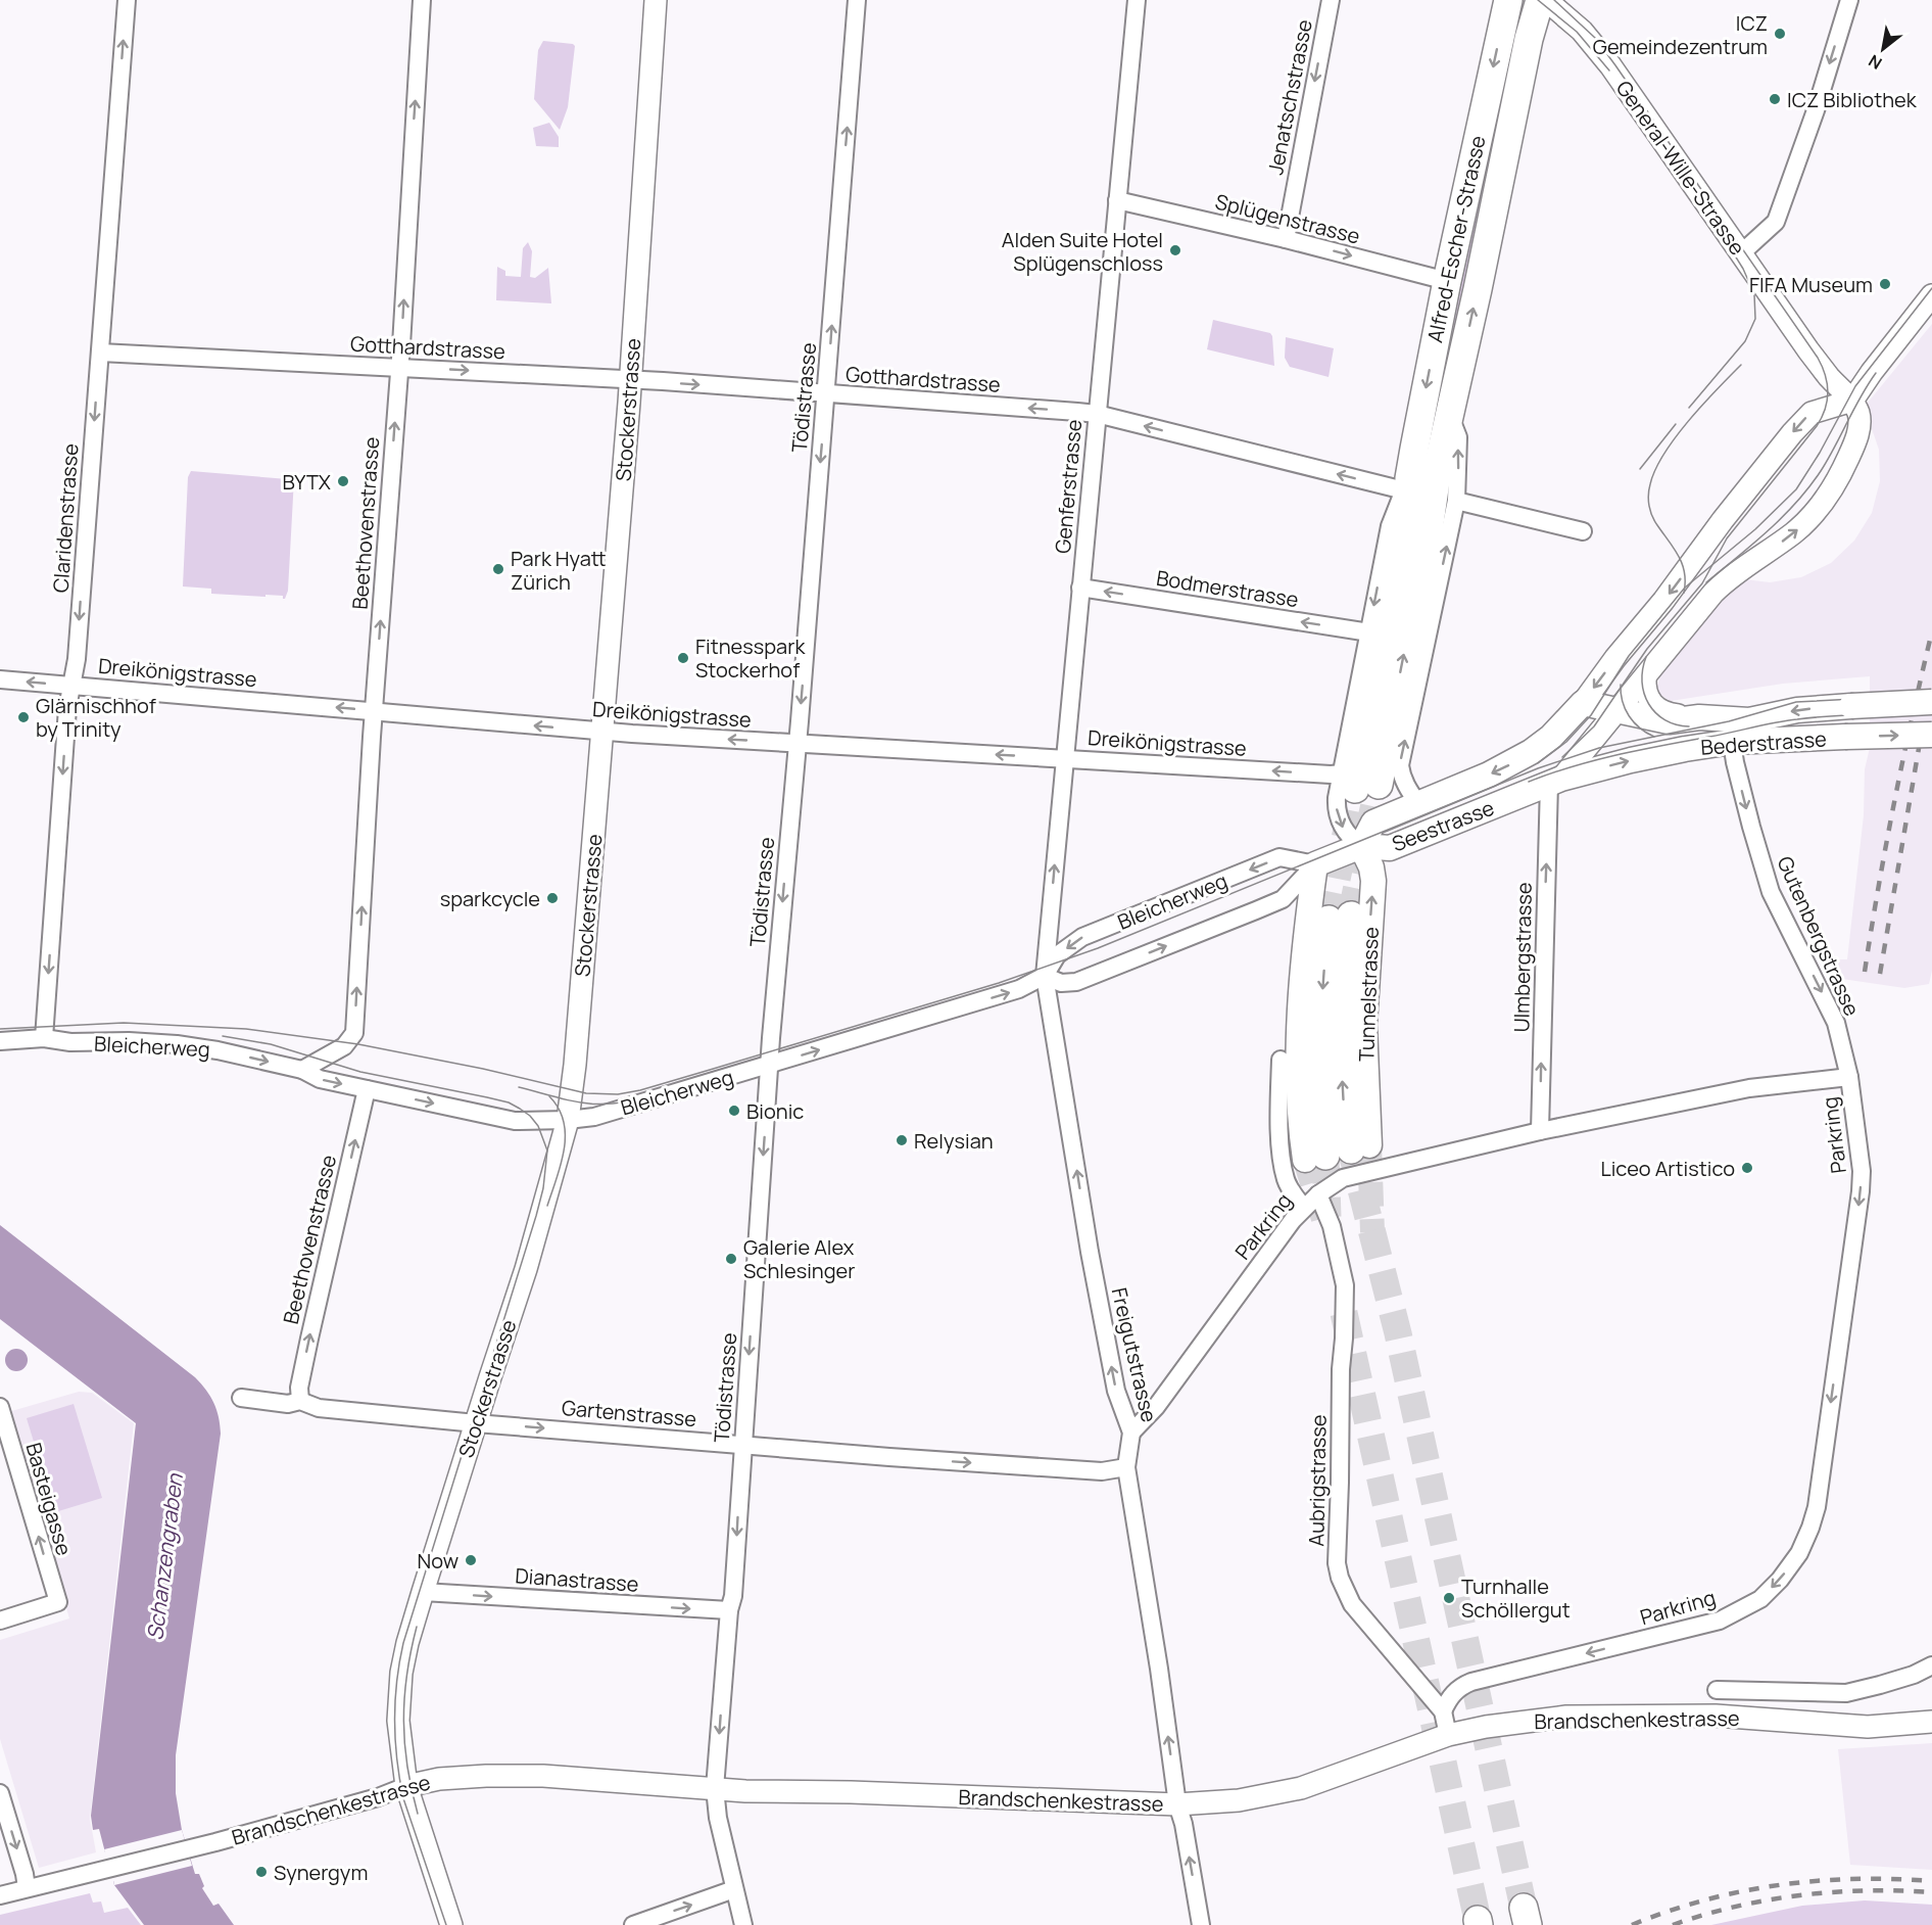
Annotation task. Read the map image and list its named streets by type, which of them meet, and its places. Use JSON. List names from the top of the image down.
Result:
{
  "streets": {
    "main road": [
      "Alfred-Escher-Strasse",
      "Bederstrasse",
      "Seestrasse",
      "Bleicherweg",
      "Tunnelstrasse"
    ],
    "street": [
      "Jenatschstrasse",
      "General-Wille-Strasse",
      "Splügenstrasse",
      "Gotthardstrasse",
      "Tödistrasse",
      "Stockerstrasse",
      "Genferstrasse",
      "Claridenstrasse",
      "Beethovenstrasse",
      "Bodmerstrasse",
      "Dreikönigstrasse",
      "Gutenbergstrasse",
      "Ulmbergstrasse",
      "Parkring",
      "Freigutstrasse",
      "Gartenstrasse",
      "Aubrigstrasse",
      "Basteigasse",
      "Dianastrasse",
      "Brandschenkestrasse"
    ]
  },
  "crossings": [
    ["Jenatschstrasse", "Splügenstrasse"],
    ["General-Wille-Strasse", "Seestrasse"],
    ["Splügenstrasse", "Alfred-Escher-Strasse"],
    ["Splügenstrasse", "Genferstrasse"],
    ["Alfred-Escher-Strasse", "Gotthardstrasse"],
    ["Alfred-Escher-Strasse", "Bodmerstrasse"],
    ["Alfred-Escher-Strasse", "Dreikönigstrasse"],
    ["Alfred-Escher-Strasse", "Seestrasse"],
    ["Alfred-Escher-Strasse", "Bleicherweg"],
    ["Alfred-Escher-Strasse", "Tunnelstrasse"],
    ["Gotthardstrasse", "Tödistrasse"],
    ["Gotthardstrasse", "Stockerstrasse"],
    ["Gotthardstrasse", "Genferstrasse"],
    ["Gotthardstrasse", "Claridenstrasse"],
    ["Gotthardstrasse", "Beethovenstrasse"],
    ["Tödistrasse", "Dreikönigstrasse"],
    ["Tödistrasse", "Bleicherweg"],
    ["Tödistrasse", "Gartenstrasse"],
    ["Tödistrasse", "Dianastrasse"],
    ["Tödistrasse", "Brandschenkestrasse"],
    ["Stockerstrasse", "Dreikönigstrasse"],
    ["Stockerstrasse", "Bleicherweg"],
    ["Stockerstrasse", "Gartenstrasse"],
    ["Stockerstrasse", "Dianastrasse"],
    ["Stockerstrasse", "Brandschenkestrasse"],
    ["Genferstrasse", "Bodmerstrasse"],
    ["Genferstrasse", "Dreikönigstrasse"],
    ["Genferstrasse", "Bleicherweg"],
    ["Genferstrasse", "Freigutstrasse"],
    ["Claridenstrasse", "Dreikönigstrasse"],
    ["Claridenstrasse", "Bleicherweg"],
    ["Beethovenstrasse", "Dreikönigstrasse"],
    ["Beethovenstrasse", "Bleicherweg"],
    ["Beethovenstrasse", "Gartenstrasse"],
    ["Bederstrasse", "Seestrasse"],
    ["Bederstrasse", "Gutenbergstrasse"],
    ["Bederstrasse", "Ulmbergstrasse"],
    ["Seestrasse", "Bleicherweg"],
    ["Seestrasse", "Ulmbergstrasse"],
    ["Seestrasse", "Tunnelstrasse"],
    ["Bleicherweg", "Tunnelstrasse"],
    ["Bleicherweg", "Freigutstrasse"],
    ["Gutenbergstrasse", "Parkring"],
    ["Ulmbergstrasse", "Parkring"],
    ["Parkring", "Freigutstrasse"],
    ["Parkring", "Aubrigstrasse"],
    ["Freigutstrasse", "Gartenstrasse"],
    ["Freigutstrasse", "Brandschenkestrasse"],
    ["Aubrigstrasse", "Brandschenkestrasse"]
  ],
  "one_way": [
    "Jenatschstrasse",
    "Splügenstrasse",
    "Beethovenstrasse",
    "Bodmerstrasse",
    "Dreikönigstrasse",
    "Gutenbergstrasse",
    "Ulmbergstrasse",
    "Parkring",
    "Freigutstrasse",
    "Gartenstrasse",
    "Basteigasse",
    "Dianastrasse"
  ],
  "water": ["Schanzengraben"],
  "places": [
    "ICZ Gemeindezentrum",
    "ICZ Bibliothek",
    "Alden Suite Hotel Splügenschloss",
    "FIFA Museum",
    "BYTX",
    "Park Hyatt Zürich",
    "Fitnesspark Stockerhof",
    "Glärnischhof by Trinity",
    "sparkcycle",
    "Bionic",
    "Relysian",
    "Liceo Artistico",
    "Galerie Alex Schlesinger",
    "Now",
    "Turnhalle Schöllergut",
    "Synergym"
  ],
  "north": "bottom left"
}
